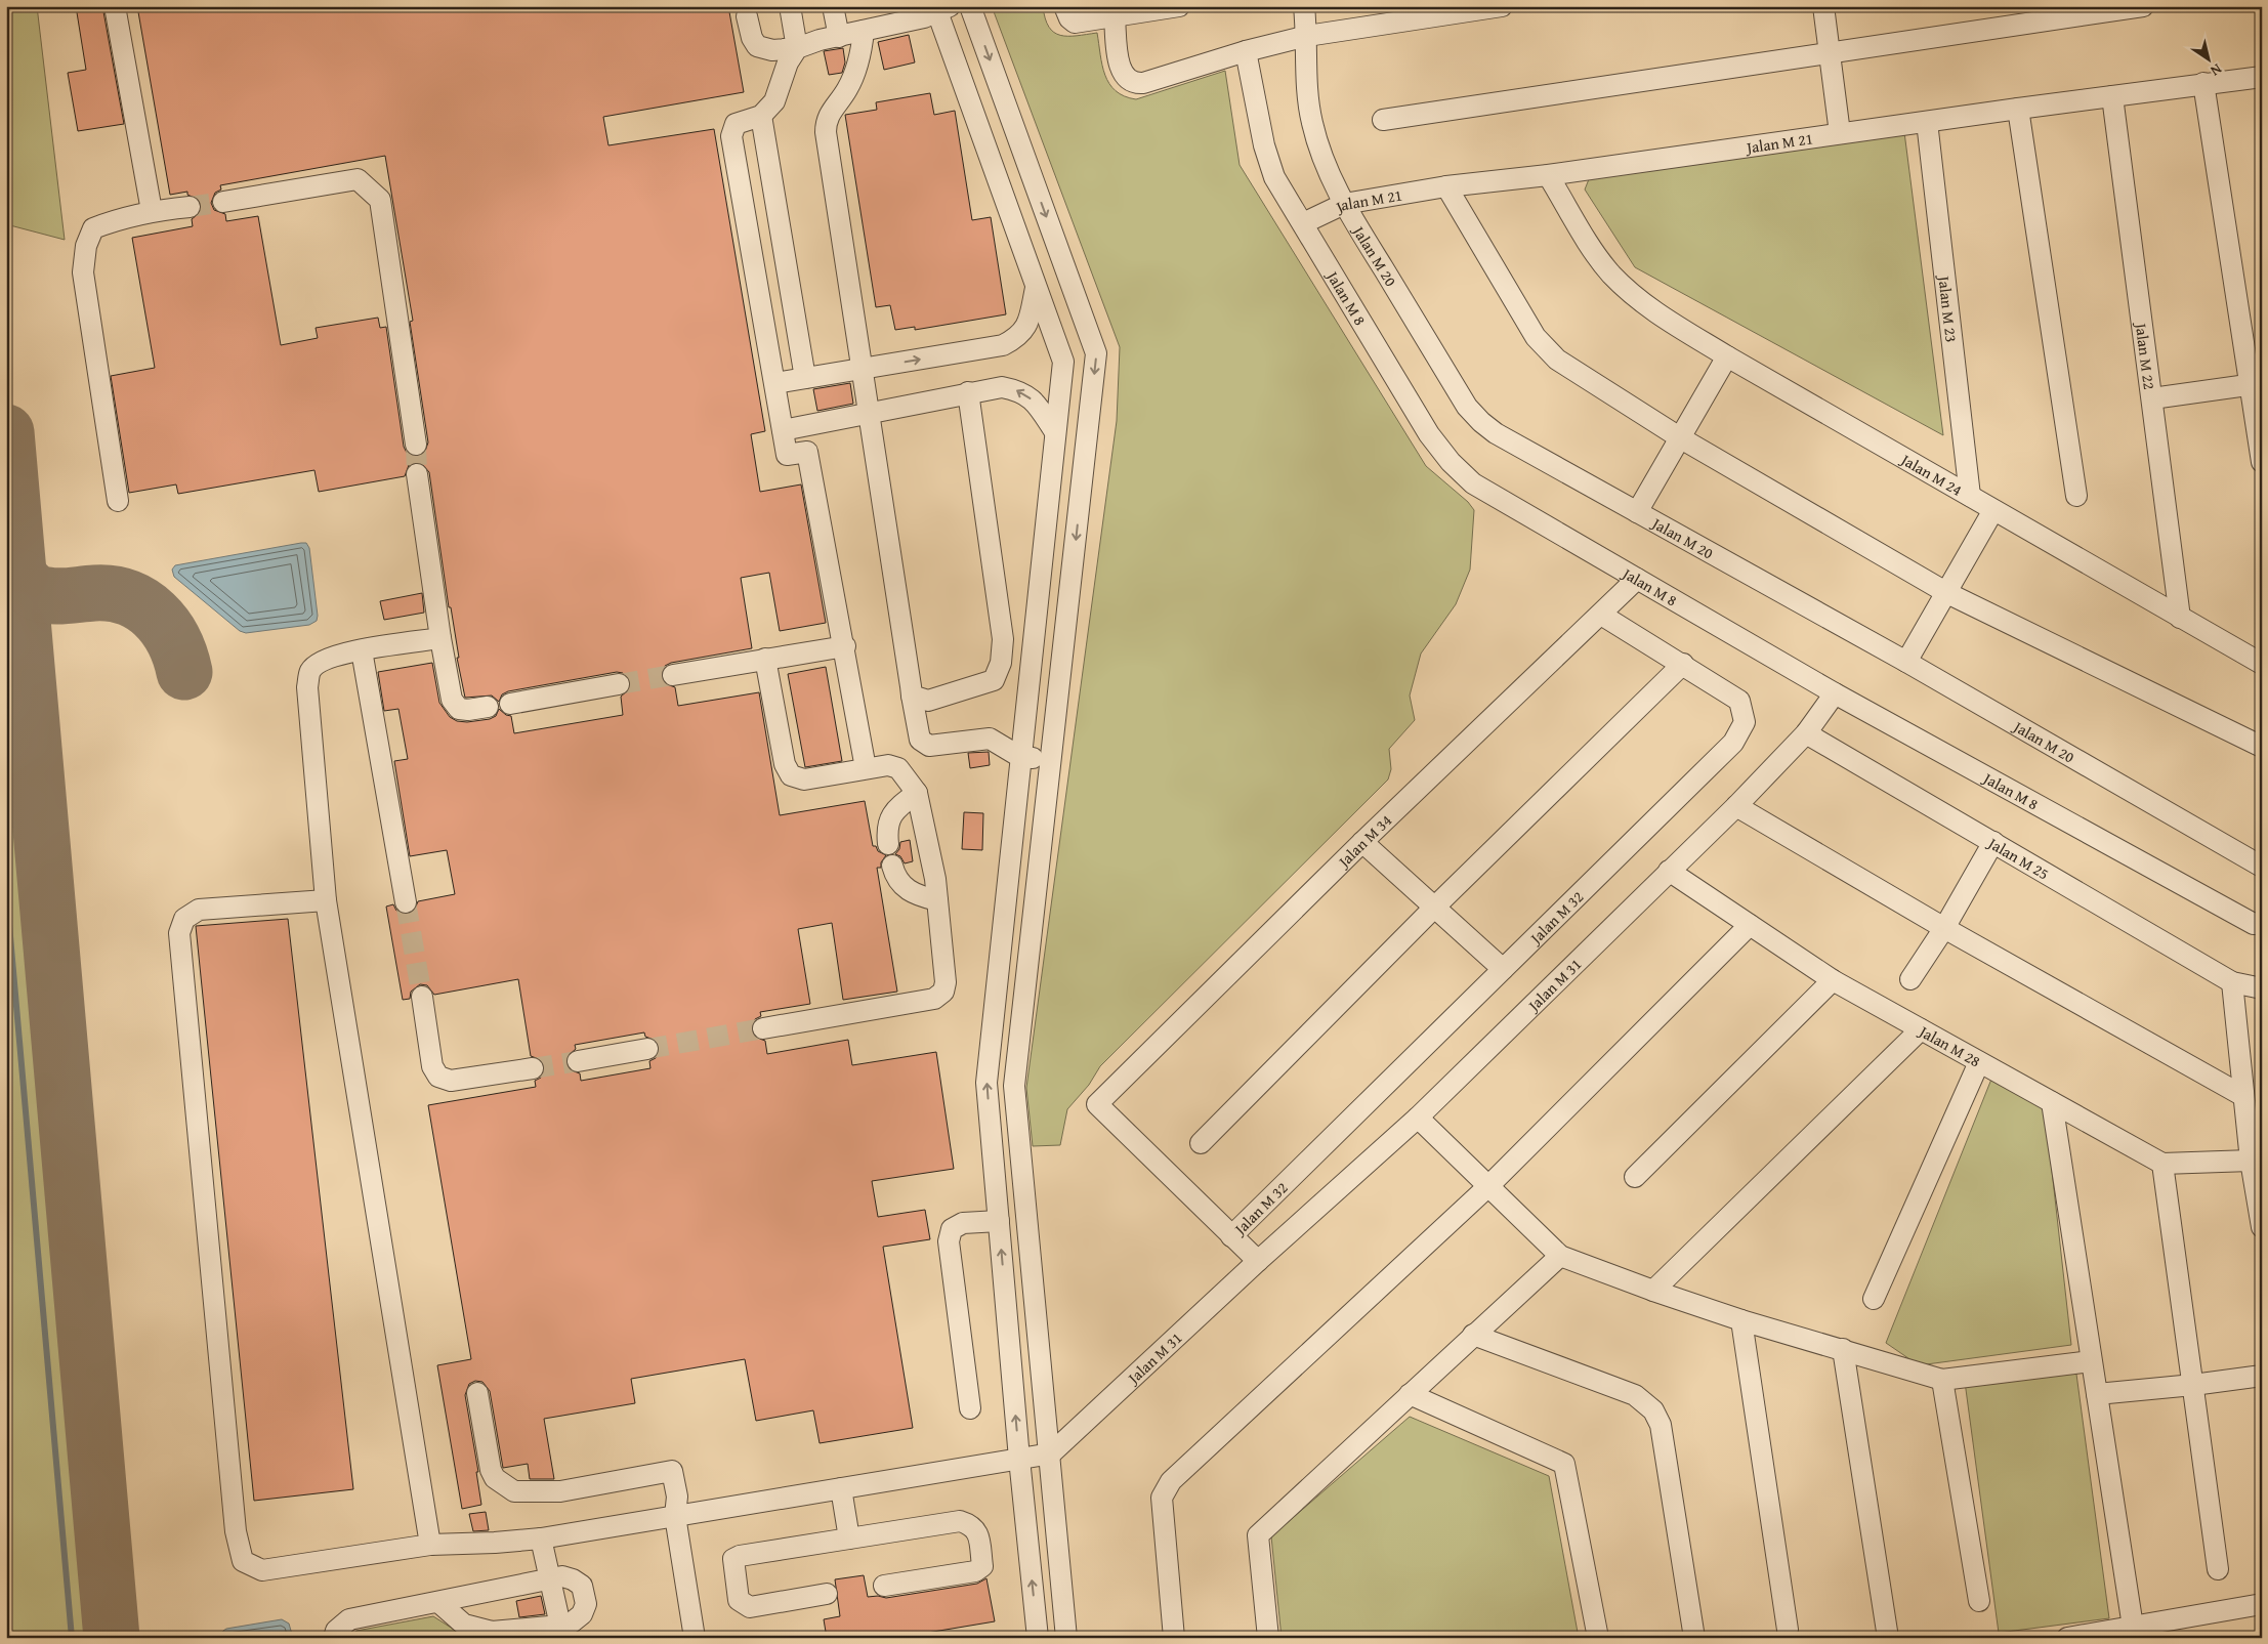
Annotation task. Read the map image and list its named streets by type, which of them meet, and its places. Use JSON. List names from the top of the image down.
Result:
{
  "streets": {
    "street": [
      "Jalan M 21",
      "Jalan M 20",
      "Jalan M 8",
      "Jalan M 23",
      "Jalan M 22",
      "Jalan M 24",
      "Jalan M 34",
      "Jalan M 25",
      "Jalan M 32",
      "Jalan M 31",
      "Jalan M 28"
    ]
  },
  "crossings": [
    ["Jalan M 21", "Jalan M 20"],
    ["Jalan M 21", "Jalan M 8"],
    ["Jalan M 21", "Jalan M 23"],
    ["Jalan M 21", "Jalan M 22"],
    ["Jalan M 21", "Jalan M 24"],
    ["Jalan M 8", "Jalan M 34"],
    ["Jalan M 8", "Jalan M 31"],
    ["Jalan M 23", "Jalan M 24"],
    ["Jalan M 22", "Jalan M 24"],
    ["Jalan M 34", "Jalan M 32"],
    ["Jalan M 25", "Jalan M 31"],
    ["Jalan M 31", "Jalan M 28"]
  ],
  "north": "bottom right"
}
